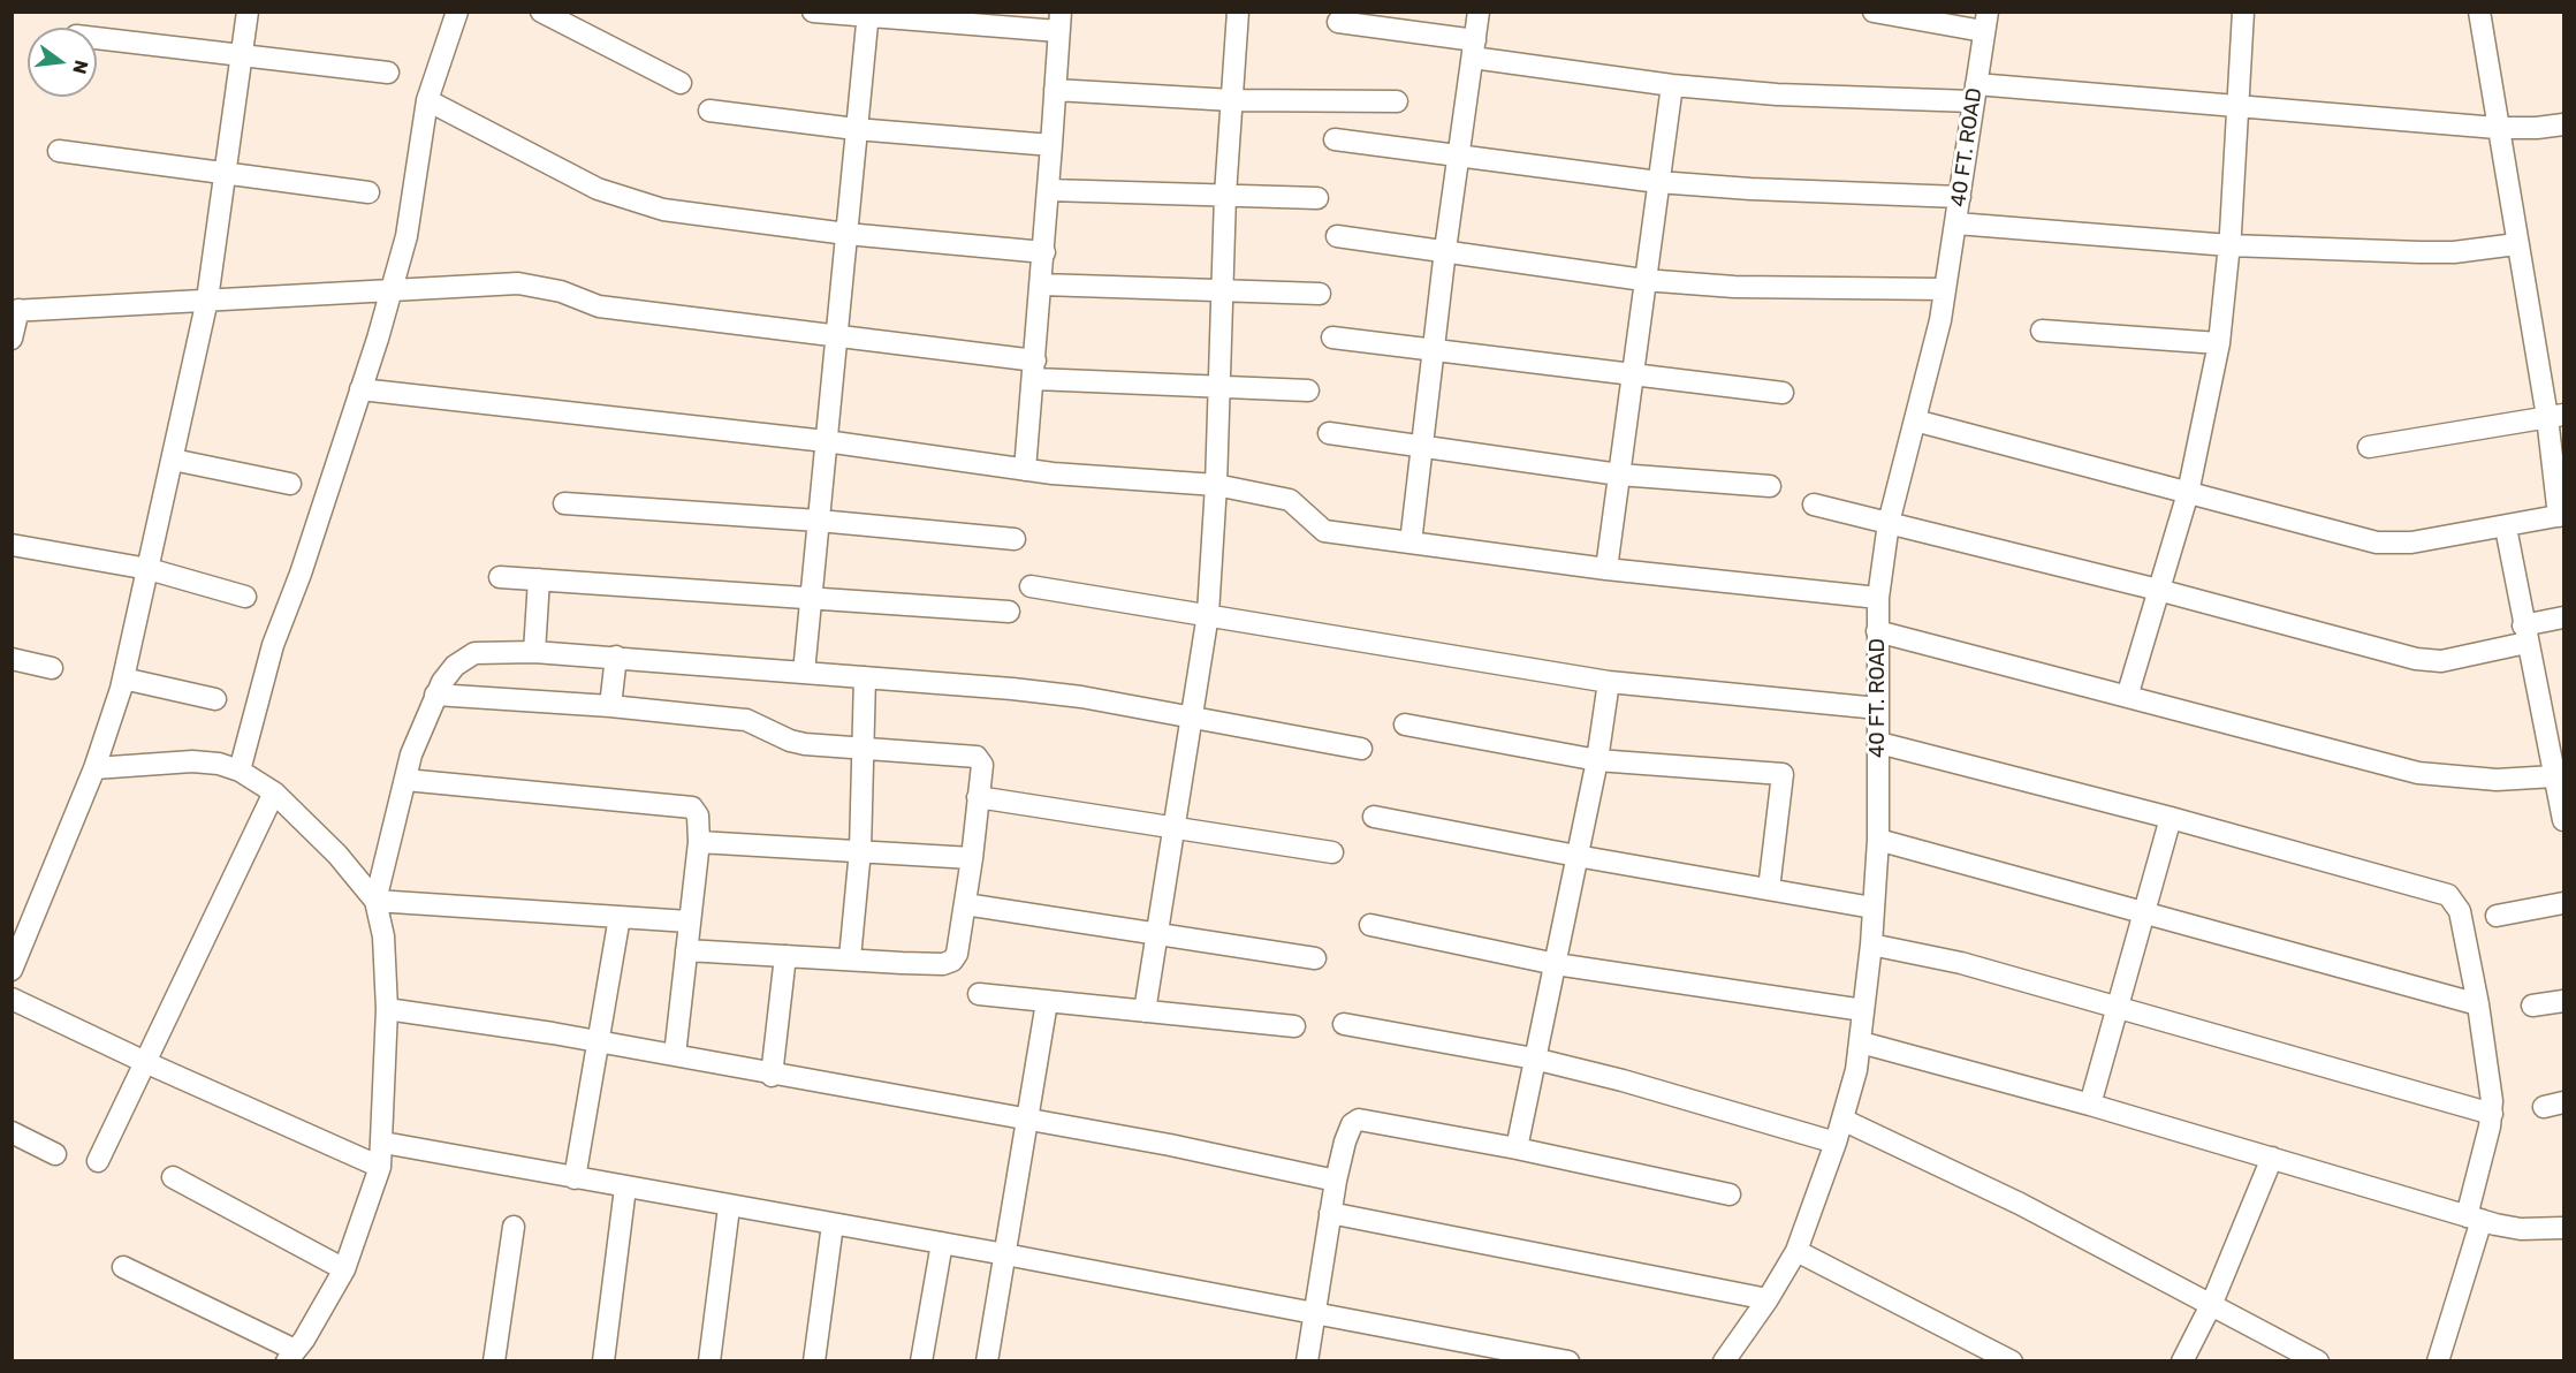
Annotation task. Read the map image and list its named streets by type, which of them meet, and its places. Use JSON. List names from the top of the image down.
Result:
{
  "streets": {
    "street": ["40 FT. ROAD"]
  },
  "north": "right"
}
